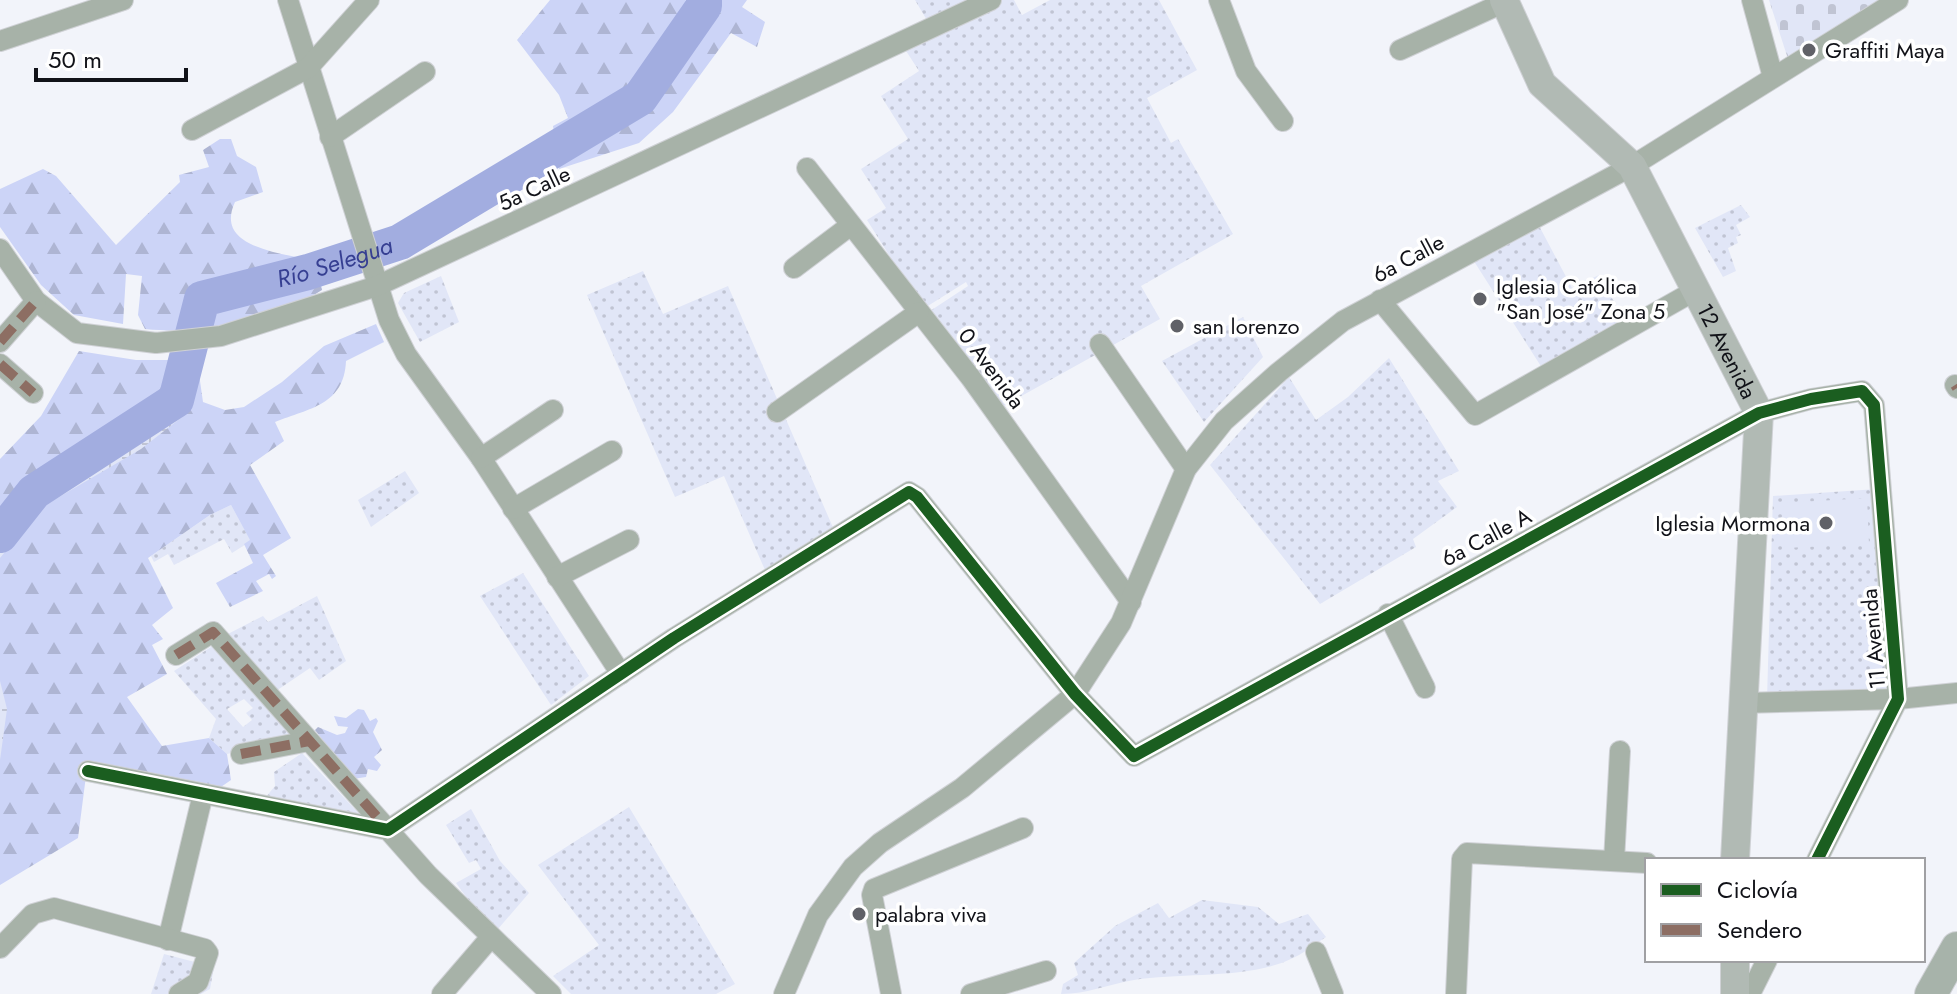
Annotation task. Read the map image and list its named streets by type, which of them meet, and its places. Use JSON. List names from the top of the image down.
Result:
{
  "streets": {
    "street": [
      "5a Calle",
      "6a Calle",
      "12 Avenida",
      "0 Avenida",
      "6a Calle A",
      "11 Avenida"
    ]
  },
  "crossings": [
    ["6a Calle", "12 Avenida"],
    ["6a Calle", "0 Avenida"],
    ["6a Calle", "6a Calle A"],
    ["12 Avenida", "6a Calle A"],
    ["6a Calle A", "11 Avenida"]
  ],
  "water": ["Río Selegua"],
  "places": [
    "Graffiti Maya",
    "Iglesia Católica \"San José\" Zona 5",
    "san lorenzo",
    "Iglesia Mormona",
    "palabra viva"
  ],
  "legend": ["Ciclovía", "Sendero"],
  "scale_bar": "50 m"
}
